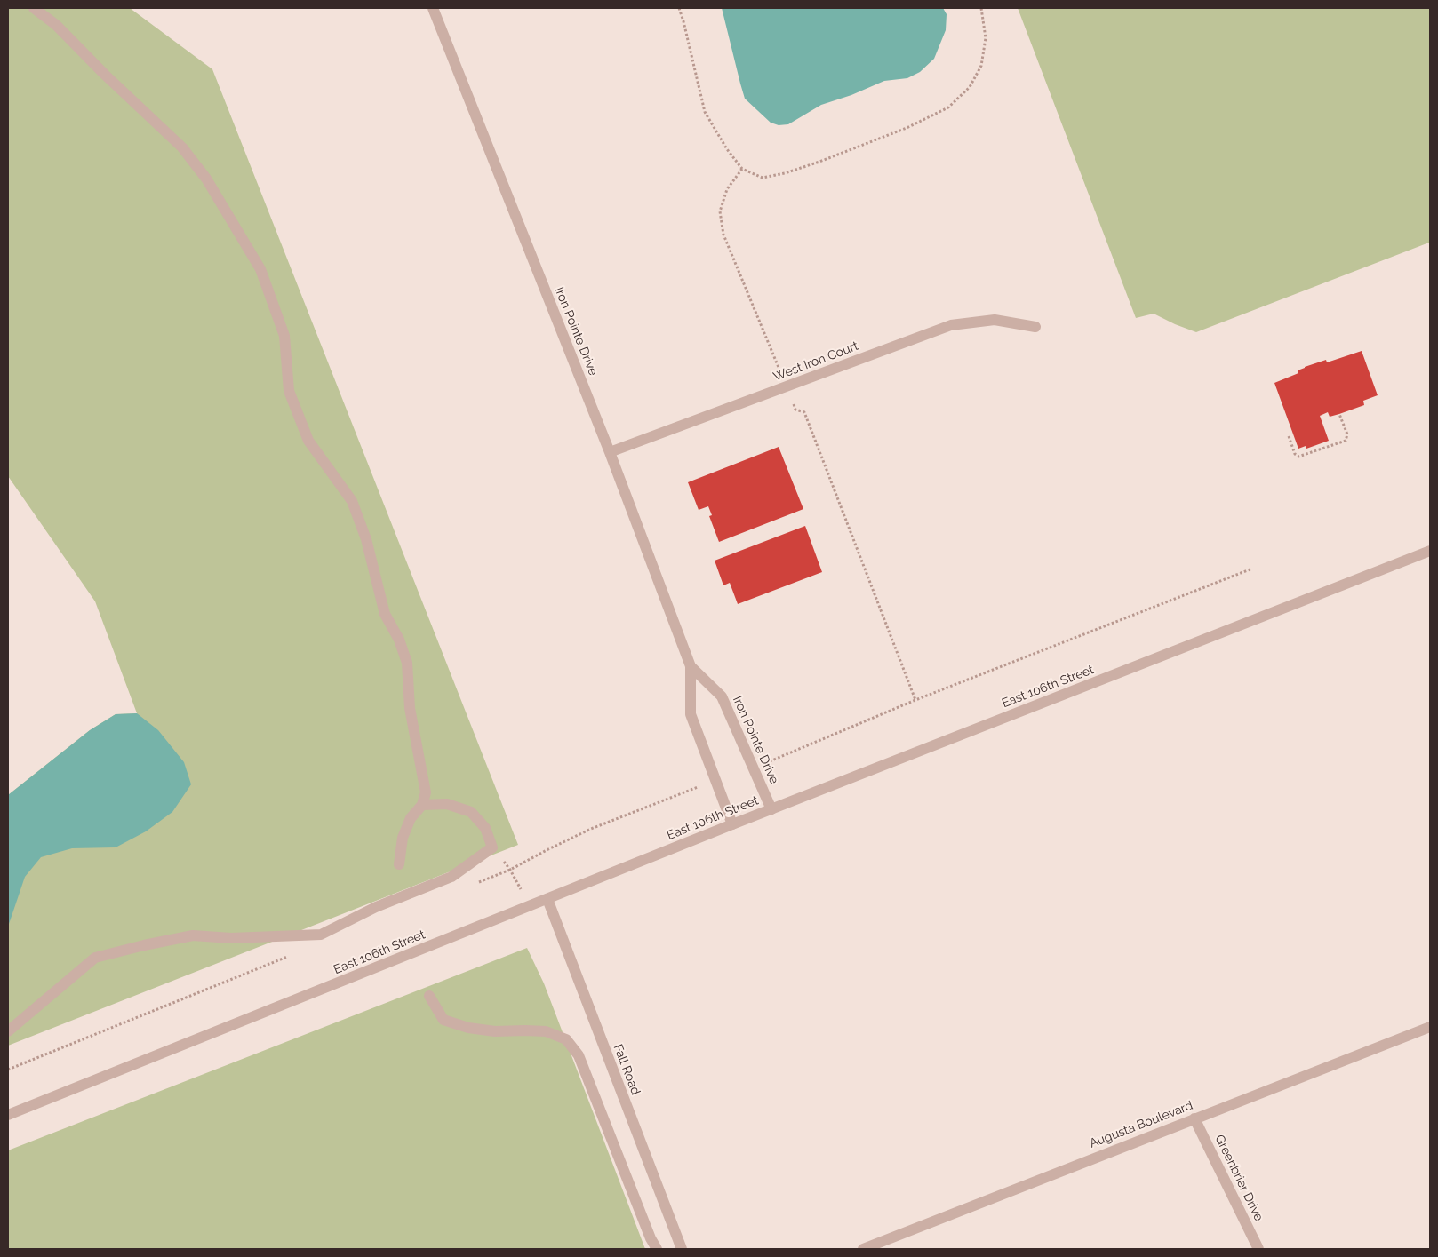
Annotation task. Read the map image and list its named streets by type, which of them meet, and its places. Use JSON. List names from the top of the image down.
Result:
{
  "streets": {
    "street": [
      "Iron Pointe Drive",
      "West Iron Court",
      "East 106th Street",
      "Fall Road",
      "Augusta Boulevard",
      "Greenbrier Drive"
    ]
  },
  "crossings": [
    ["Iron Pointe Drive", "West Iron Court"],
    ["Iron Pointe Drive", "East 106th Street"],
    ["East 106th Street", "Fall Road"],
    ["Augusta Boulevard", "Greenbrier Drive"]
  ]
}
